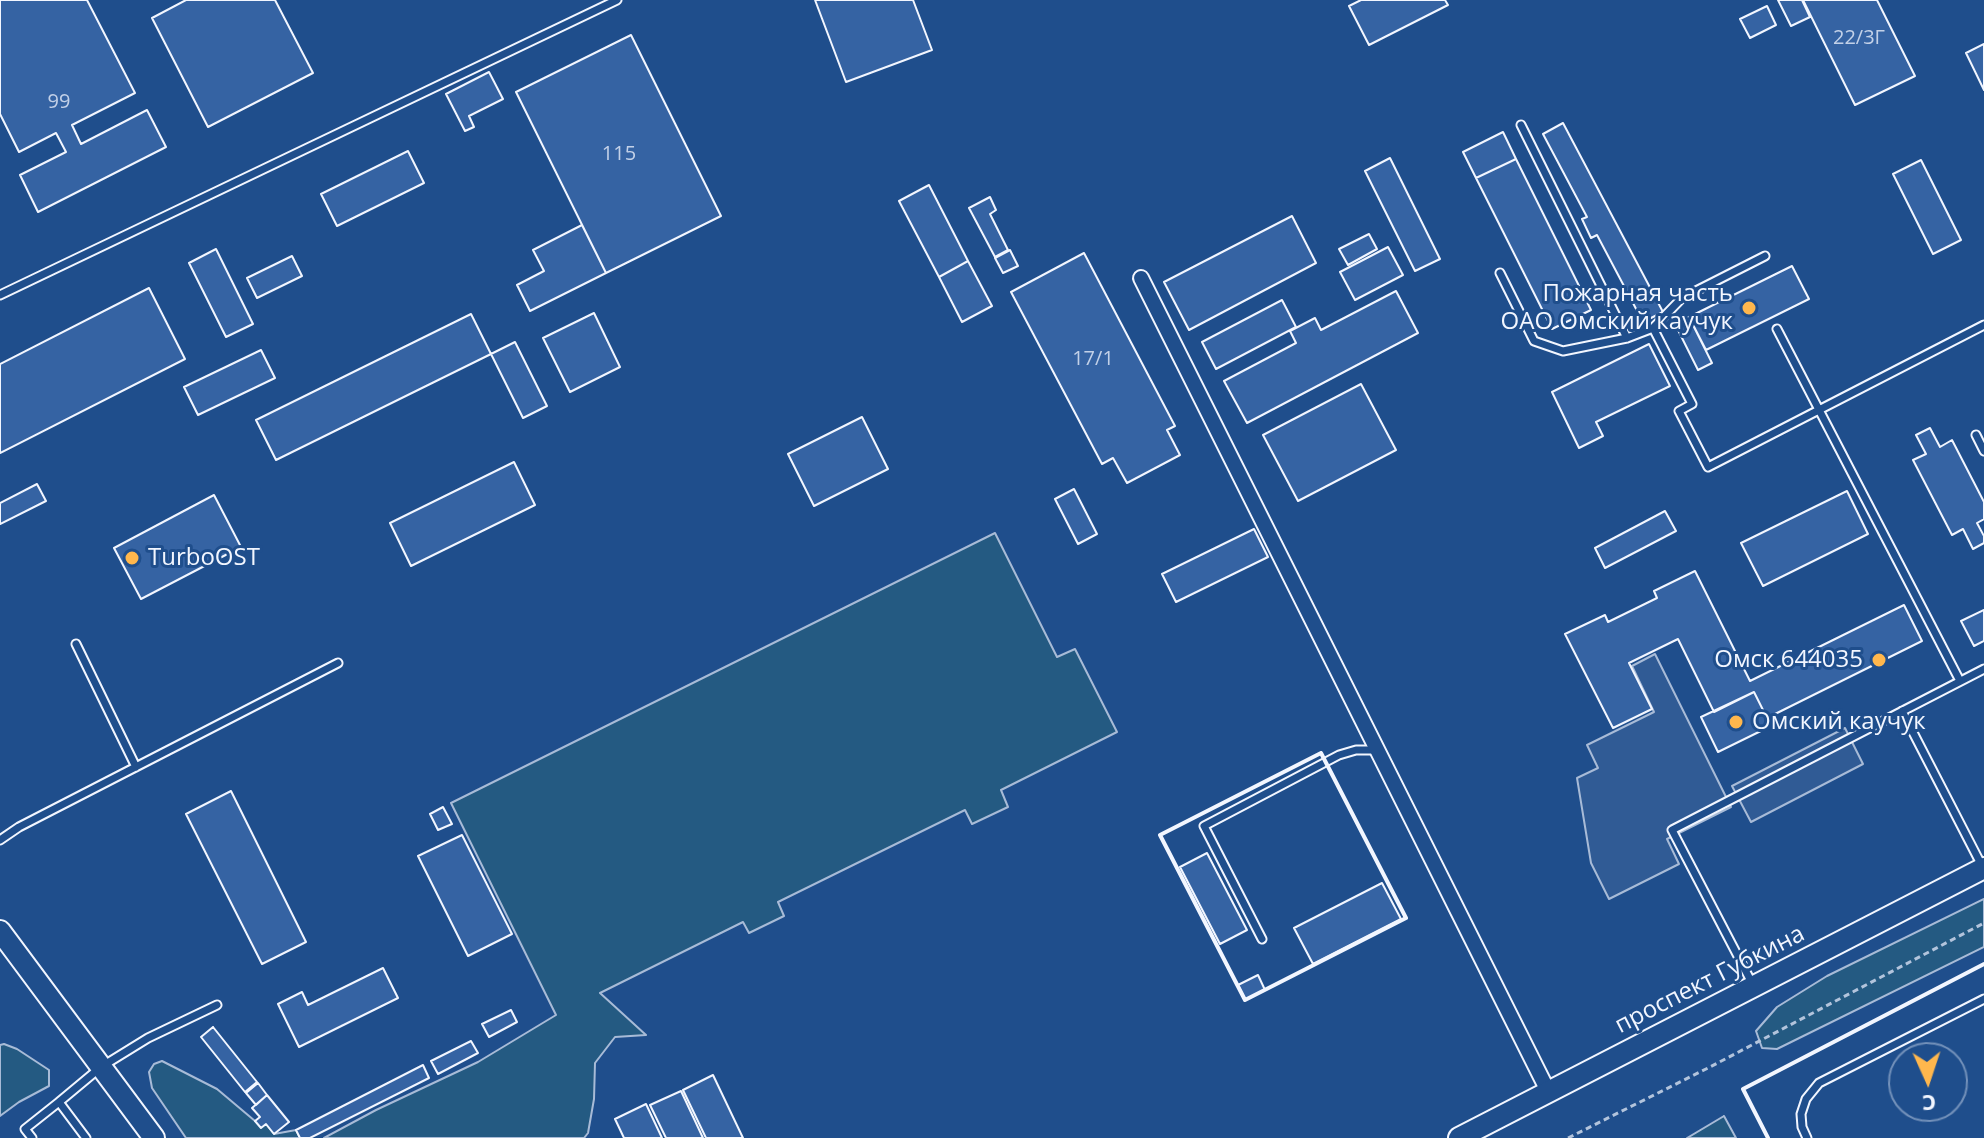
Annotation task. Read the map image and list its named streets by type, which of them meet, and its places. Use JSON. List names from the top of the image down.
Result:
{
  "streets": {
    "main road": ["проспект Губкина"]
  },
  "places": [
    "Пожарная часть ОАО Омский каучук",
    "TurboOST",
    "Омск 644035",
    "Омский каучук"
  ],
  "house_numbers": [
    "22/3Г",
    "99",
    "115",
    "17/1"
  ],
  "north": "bottom"
}
